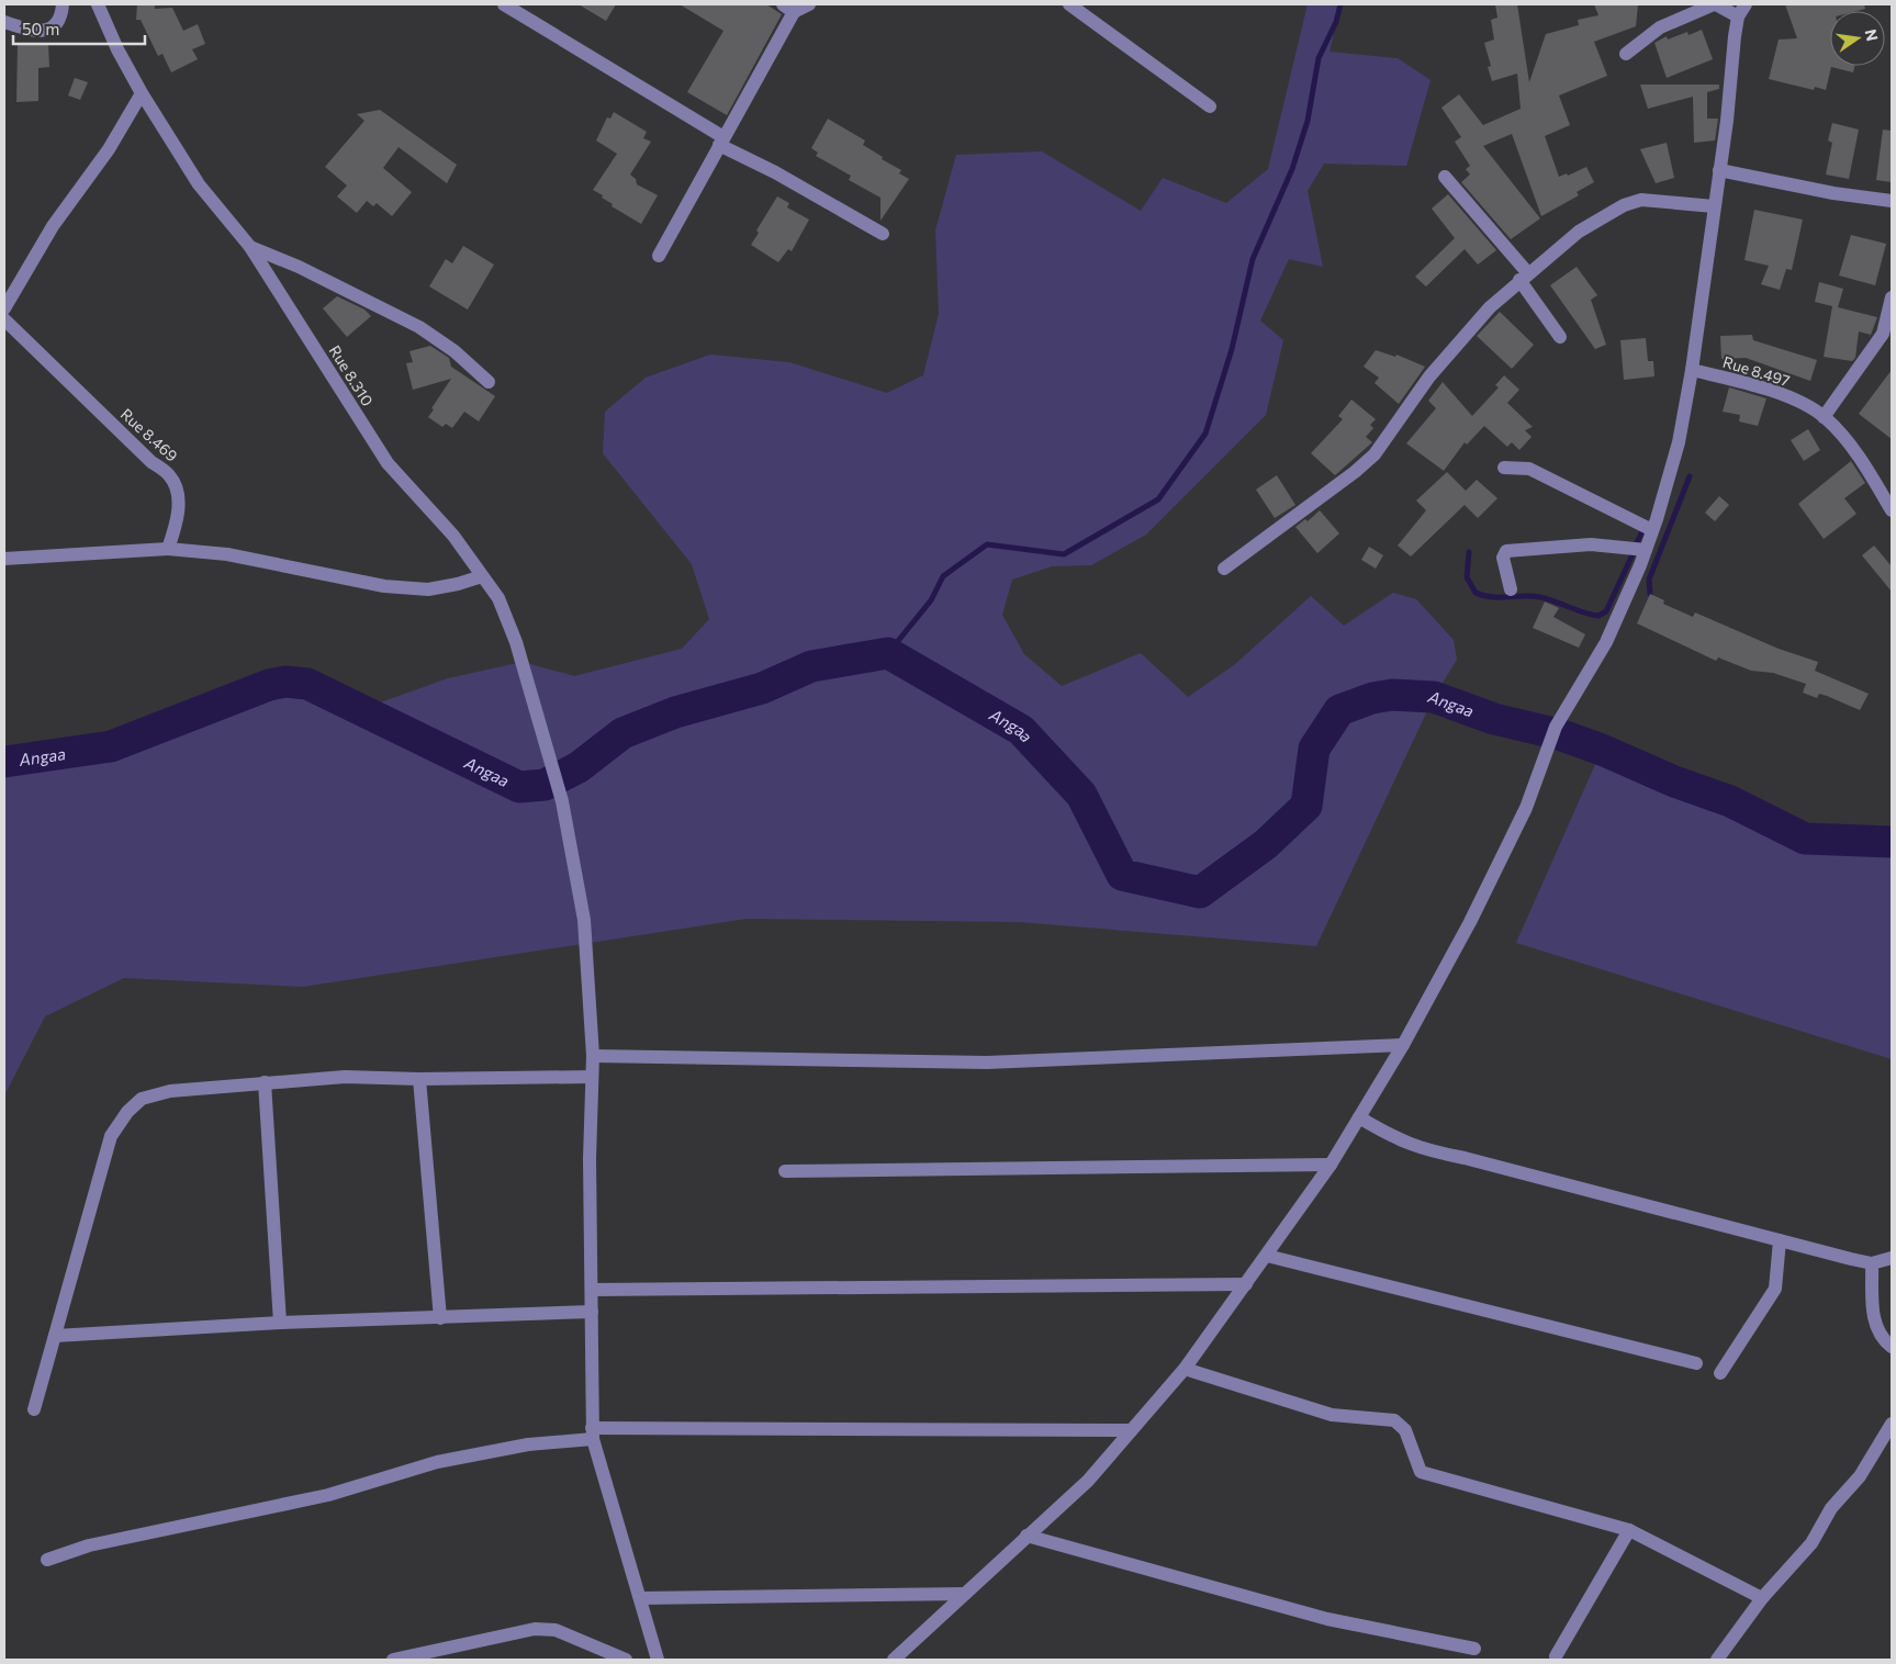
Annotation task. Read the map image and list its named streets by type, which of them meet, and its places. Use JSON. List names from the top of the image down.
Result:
{
  "streets": {
    "street": ["Rue 8.497", "Rue 8.310", "Rue 8.469"]
  },
  "water": ["Angaa"],
  "scale_bar": "50 m",
  "north": "right"
}
